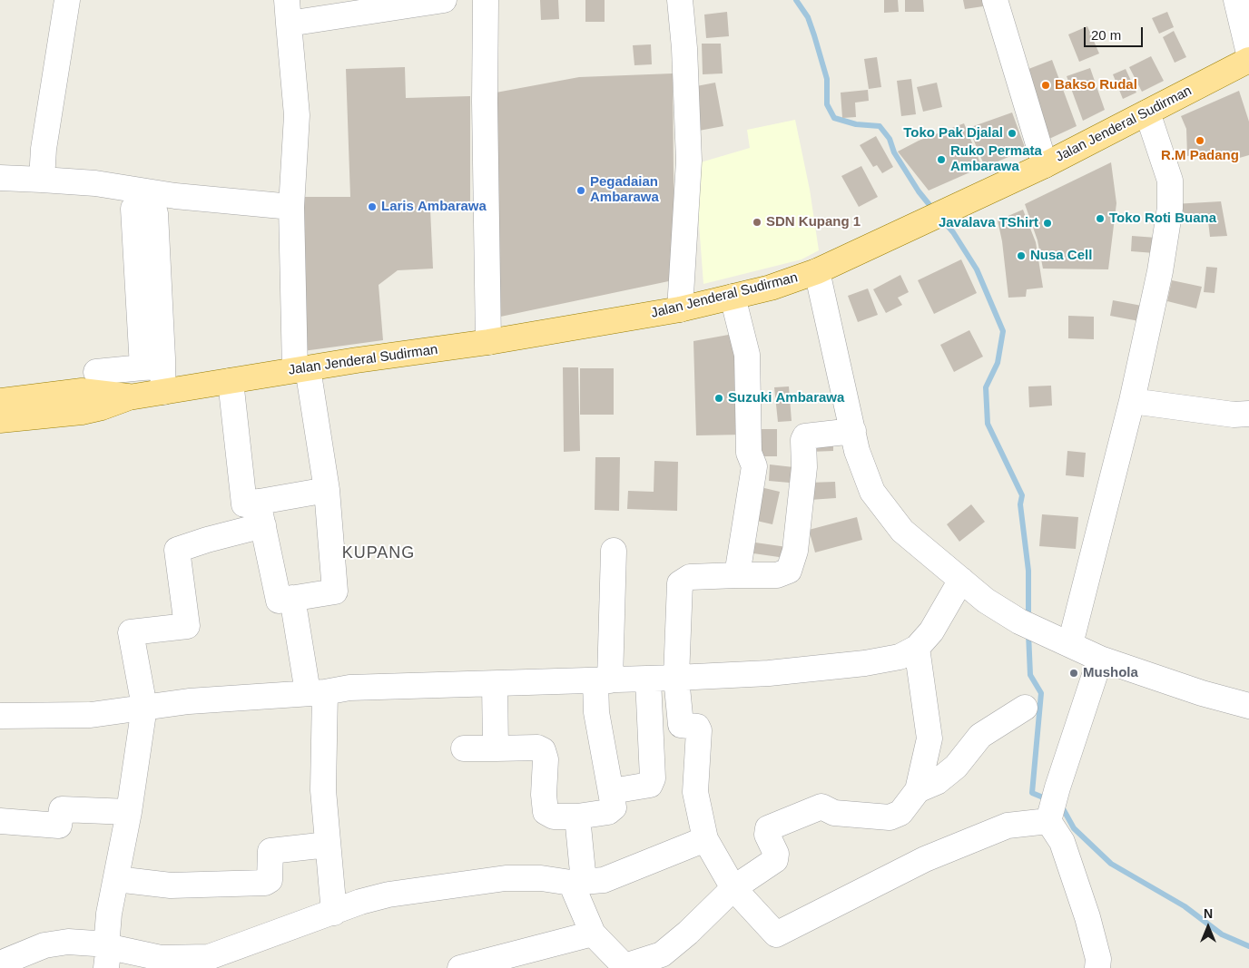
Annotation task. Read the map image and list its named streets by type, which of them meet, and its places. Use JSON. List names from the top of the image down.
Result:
{
  "streets": {
    "main road": ["Jalan Jenderal Sudirman"]
  },
  "districts": ["KUPANG"],
  "places": [
    "Bakso Rudal",
    "Toko Pak Djalal",
    "R.M Padang",
    "Ruko Permata Ambarawa",
    "Pegadaian Ambarawa",
    "Laris Ambarawa",
    "Toko Roti Buana",
    "SDN Kupang 1",
    "Javalava TShirt",
    "Nusa Cell",
    "Suzuki Ambarawa",
    "Mushola"
  ],
  "scale_bar": "20 m",
  "north": "top"
}
